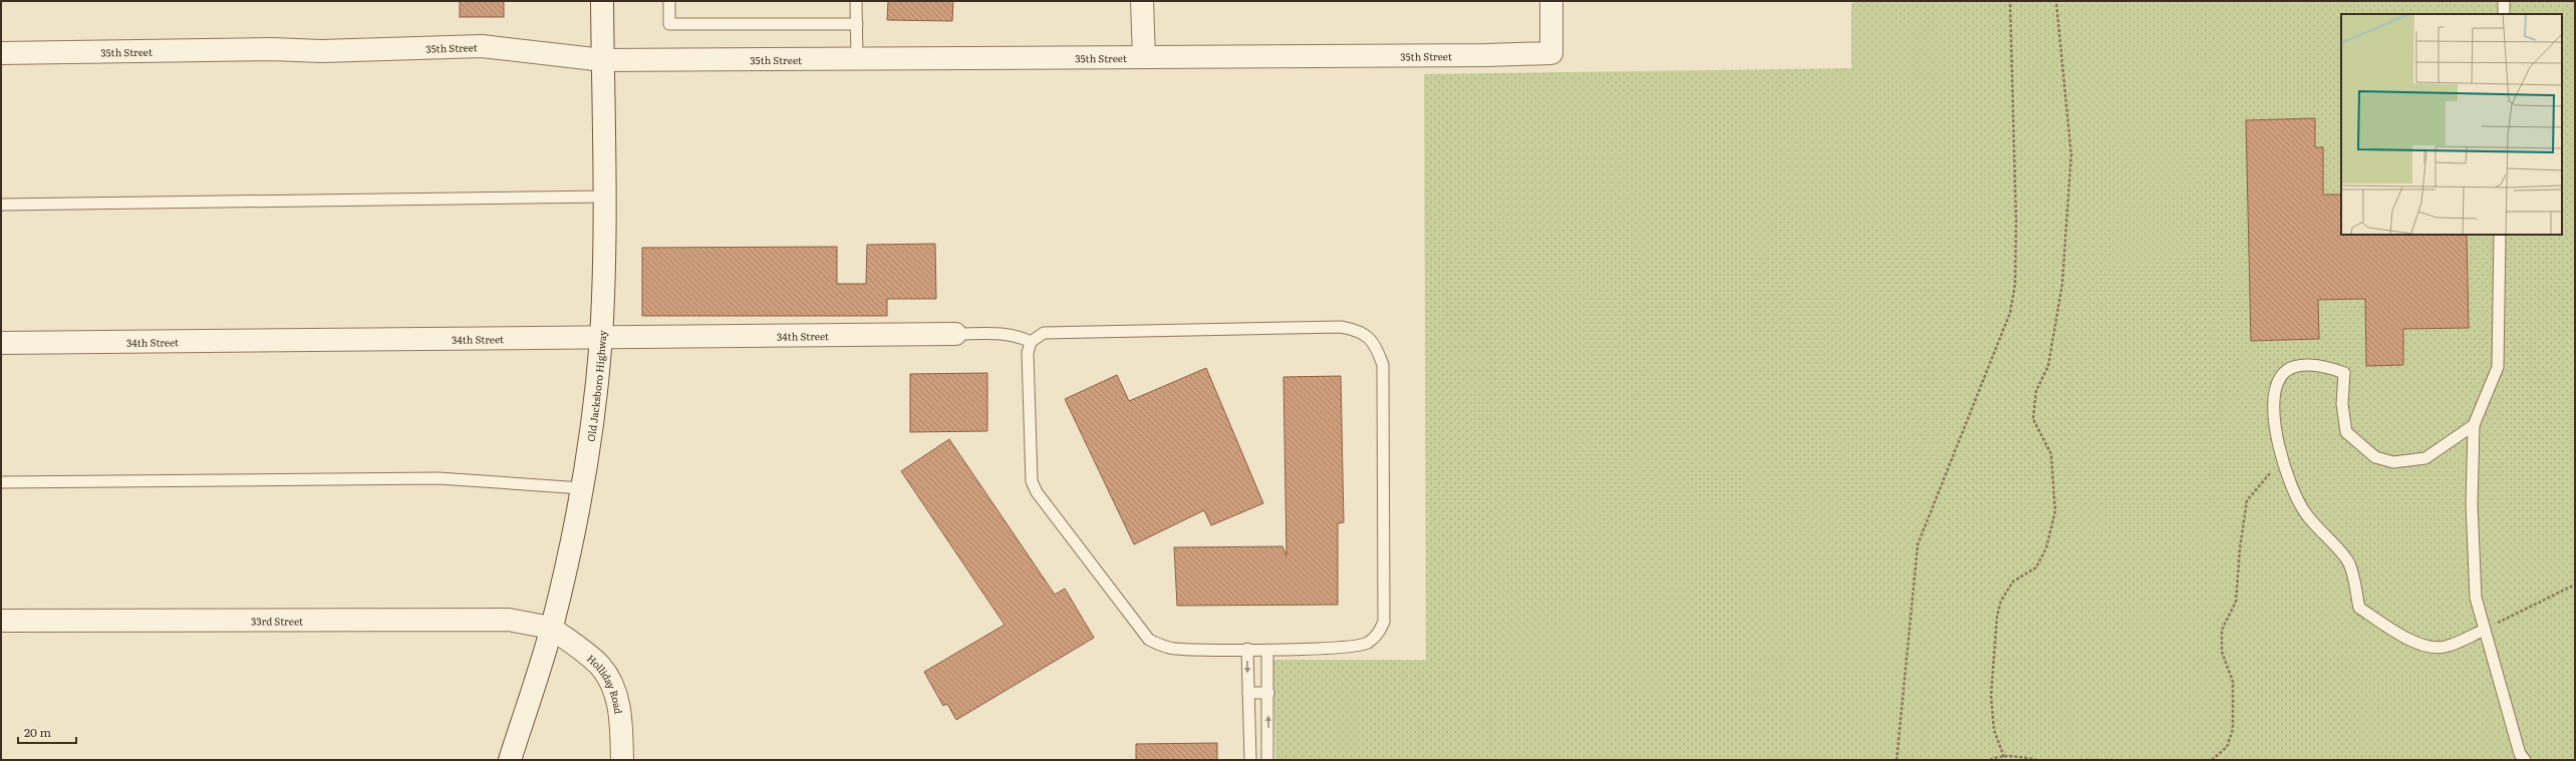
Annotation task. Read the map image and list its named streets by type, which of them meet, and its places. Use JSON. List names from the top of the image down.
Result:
{
  "streets": {
    "street": [
      "35th Street",
      "34th Street",
      "Old Jacksboro Highway",
      "33rd Street",
      "Holliday Road"
    ]
  },
  "crossings": [
    ["35th Street", "Old Jacksboro Highway"],
    ["34th Street", "Old Jacksboro Highway"],
    ["Old Jacksboro Highway", "33rd Street"],
    ["Old Jacksboro Highway", "Holliday Road"],
    ["33rd Street", "Holliday Road"]
  ],
  "scale_bar": "20 m"
}
